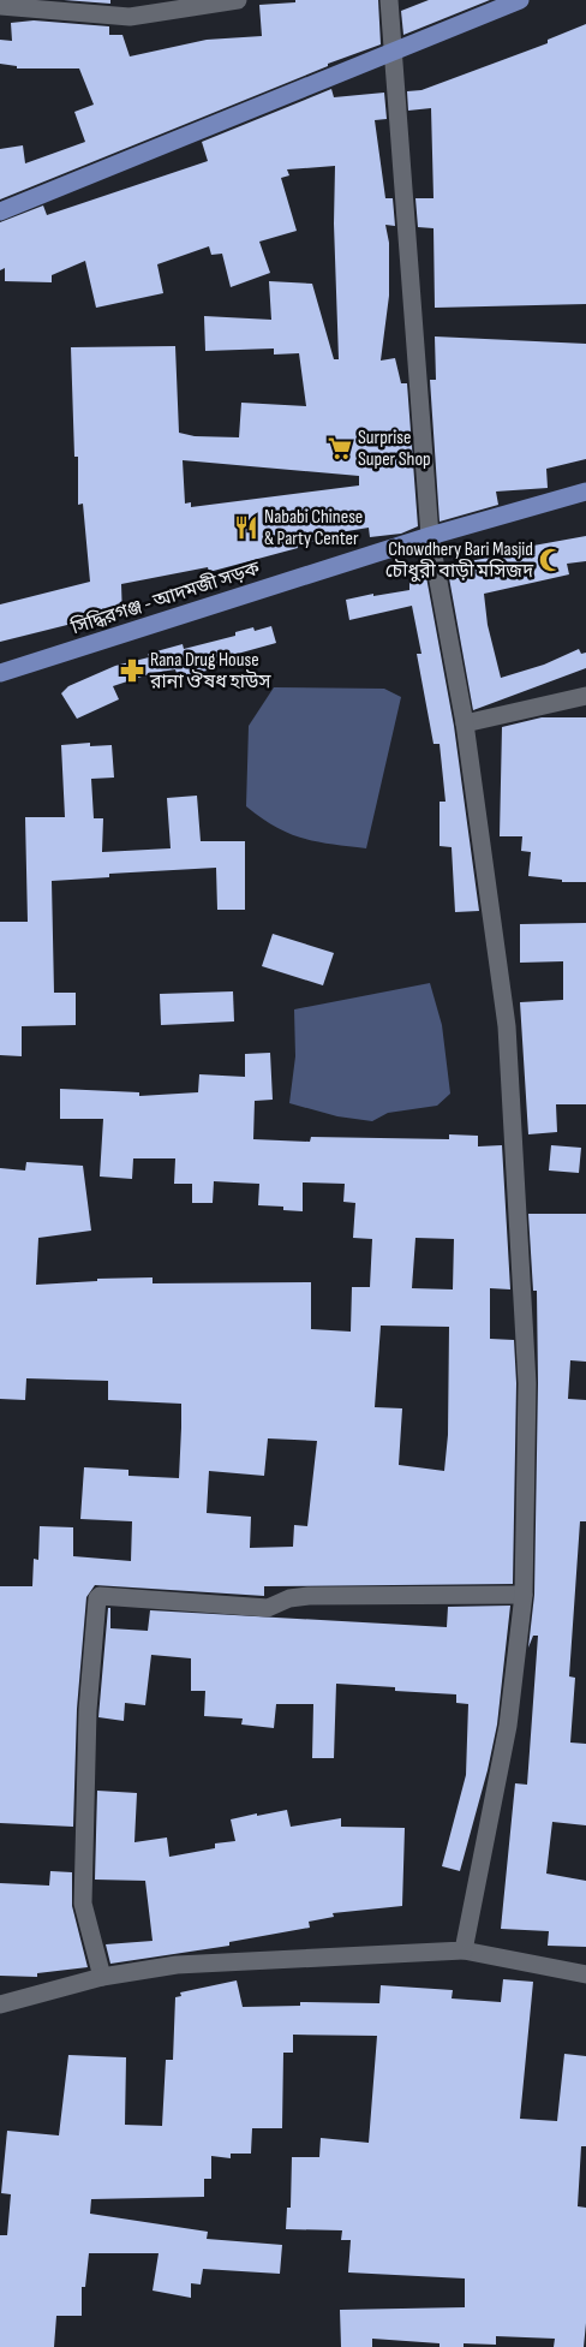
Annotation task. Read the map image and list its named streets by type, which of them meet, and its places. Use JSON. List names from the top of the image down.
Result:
{
  "streets": {
    "main road": ["সিদ্ধিরগঞ্জ - আদমজী সড়ক"]
  },
  "places": {
    "supermarket": ["Surprise Super Shop"],
    "restaurant": ["Nababi Chinese & Party Center"],
    "mosque": ["Chowdhery Bari Masjid চৌধুরী বাড়ী মসিজদ"],
    "pharmacy": ["Rana Drug House রানা ঔষধ হাউস"]
  }
}
